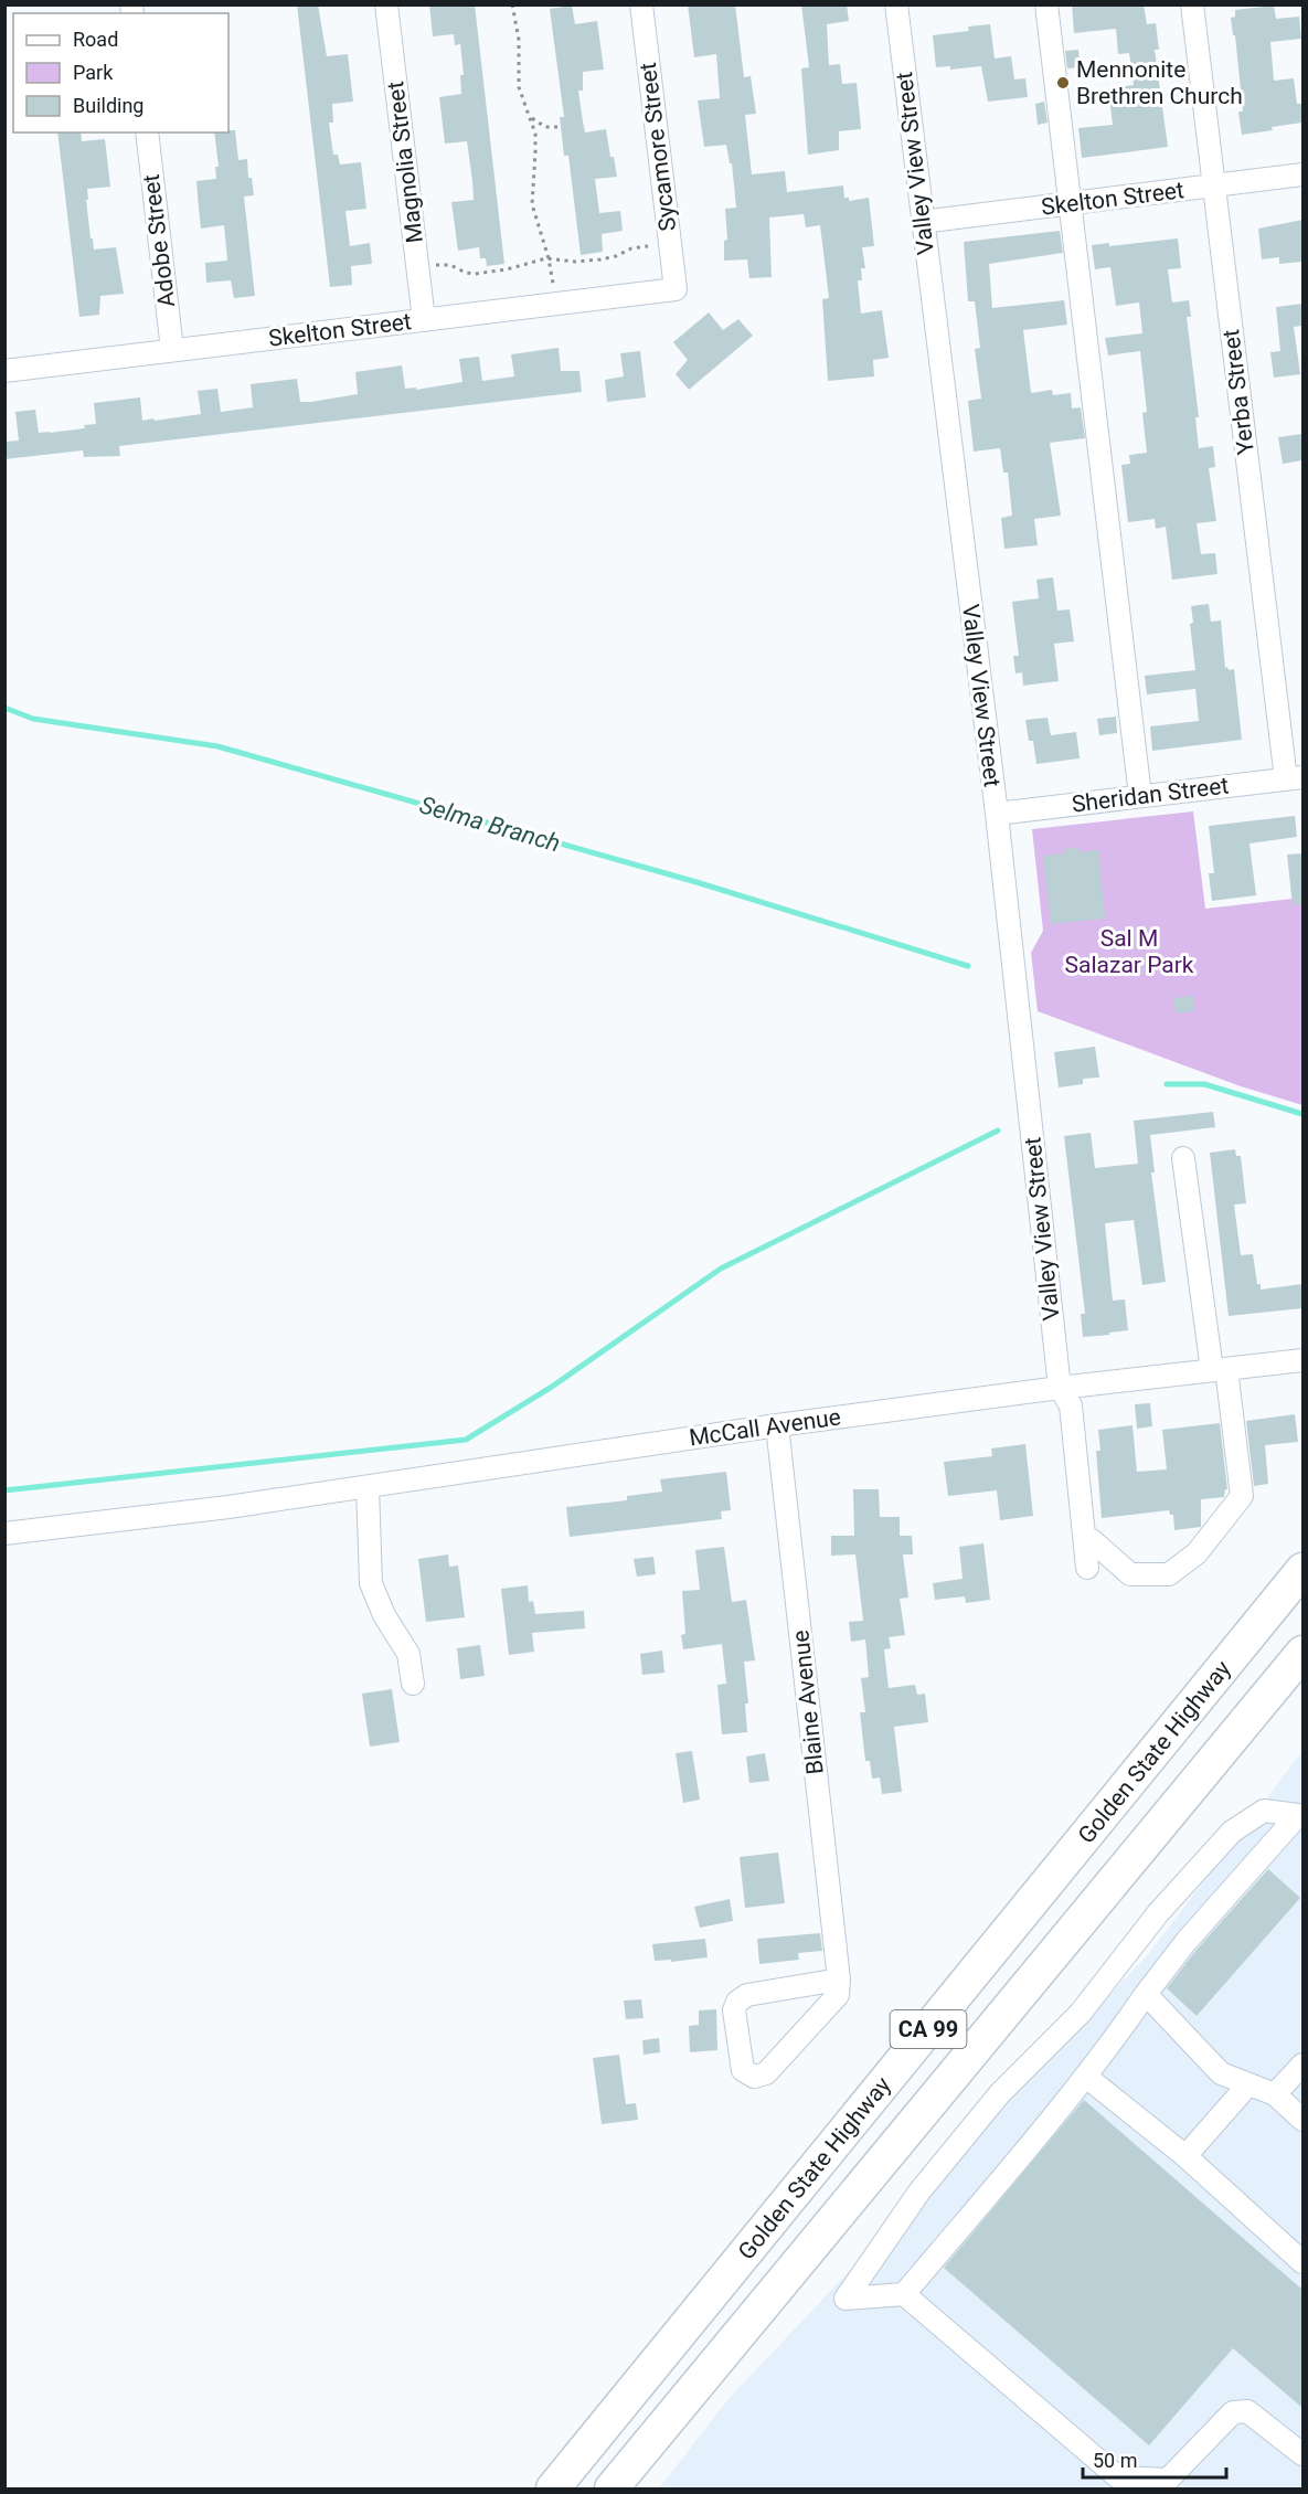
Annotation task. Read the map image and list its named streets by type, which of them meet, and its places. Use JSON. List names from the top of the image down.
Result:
{
  "streets": {
    "highway": ["Golden State Highway", "CA 99"],
    "street": [
      "Sycamore Street",
      "Magnolia Street",
      "Valley View Street",
      "Skelton Street",
      "Adobe Street",
      "Yerba Street",
      "Sheridan Street",
      "McCall Avenue",
      "Blaine Avenue"
    ]
  },
  "crossings": [
    ["Sycamore Street", "Skelton Street"],
    ["Magnolia Street", "Skelton Street"],
    ["Valley View Street", "Skelton Street"],
    ["Valley View Street", "Sheridan Street"],
    ["Valley View Street", "McCall Avenue"],
    ["Skelton Street", "Adobe Street"],
    ["Skelton Street", "Yerba Street"],
    ["Yerba Street", "Sheridan Street"],
    ["McCall Avenue", "Blaine Avenue"]
  ],
  "water": ["Selma Branch"],
  "parks": ["Sal M Salazar Park"],
  "places": ["Mennonite Brethren Church"],
  "legend": ["Road", "Park", "Building"],
  "scale_bar": "50 m"
}
